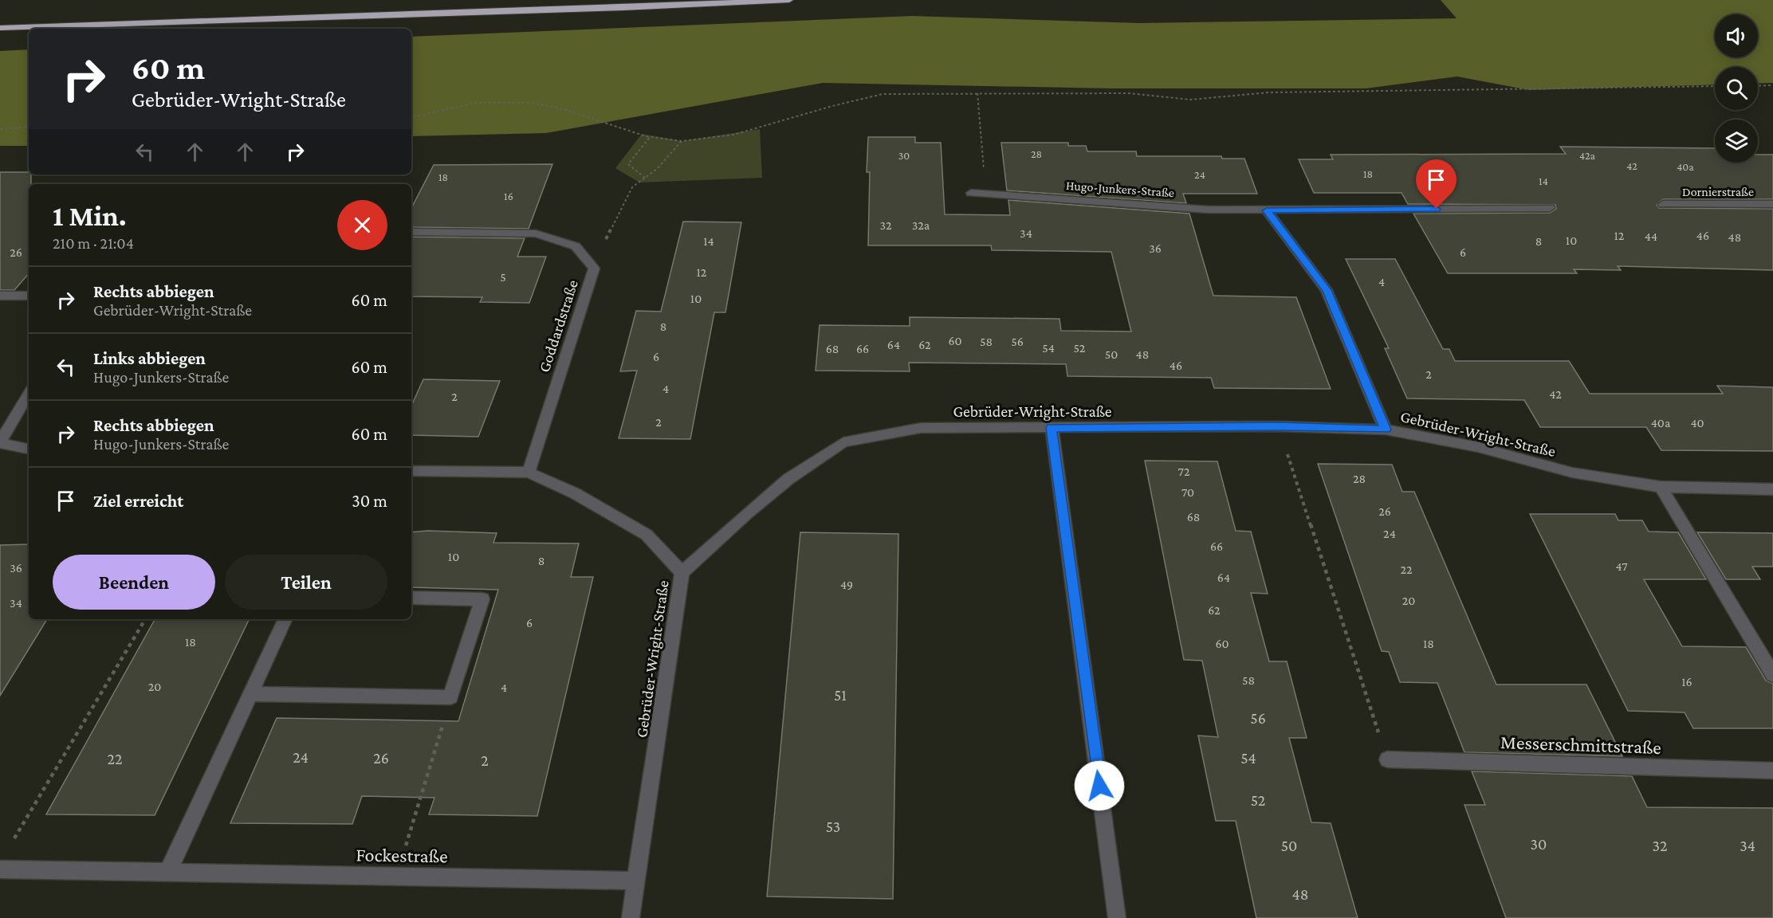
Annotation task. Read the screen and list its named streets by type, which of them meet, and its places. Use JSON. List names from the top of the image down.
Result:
{
  "streets": {
    "street": [
      "Hugo-Junkers-Straße",
      "Dornierstraße",
      "Goddardstraße",
      "Gebrüder-Wright-Straße",
      "Messerschmittstraße",
      "Fockestraße"
    ]
  },
  "crossings": [
    ["Gebrüder-Wright-Straße", "Fockestraße"]
  ],
  "house_numbers": [
    "28",
    "30",
    "42a",
    "42",
    "40a",
    "18",
    "24",
    "18",
    "14",
    "16",
    "32",
    "32a",
    "34",
    "12",
    "46",
    "44",
    "48",
    "10",
    "14",
    "8",
    "36",
    "26",
    "6",
    "12",
    "5",
    "4",
    "10",
    "8",
    "60",
    "58",
    "56",
    "64",
    "62",
    "54",
    "52",
    "68",
    "66",
    "50",
    "48",
    "6",
    "46",
    "2",
    "4",
    "42",
    "2",
    "2",
    "40a",
    "40",
    "72",
    "28",
    "70",
    "26",
    "68",
    "24",
    "66",
    "10",
    "8",
    "47",
    "36",
    "22",
    "64",
    "49",
    "20",
    "34",
    "62",
    "6",
    "18",
    "60",
    "18",
    "58",
    "16",
    "20",
    "4",
    "51",
    "56",
    "24",
    "26",
    "54",
    "22",
    "2",
    "52",
    "53",
    "30",
    "50",
    "32",
    "34",
    "48"
  ],
  "page": {
    "turn": ["60 m", "Gebrüder-Wright-Straße"],
    "heading": ["1 Min.", "210 m · 21:04"],
    "list": [
      {
        "name": "Rechts abbiegen",
        "note": "Gebrüder-Wright-Straße",
        "value": "60 m"
      },
      {
        "name": "Links abbiegen",
        "note": "Hugo-Junkers-Straße",
        "value": "60 m"
      },
      {
        "name": "Rechts abbiegen",
        "note": "Hugo-Junkers-Straße",
        "value": "60 m"
      },
      {
        "name": "Ziel erreicht",
        "value": "30 m"
      }
    ],
    "buttons": ["Beenden", "Teilen"]
  }
}
